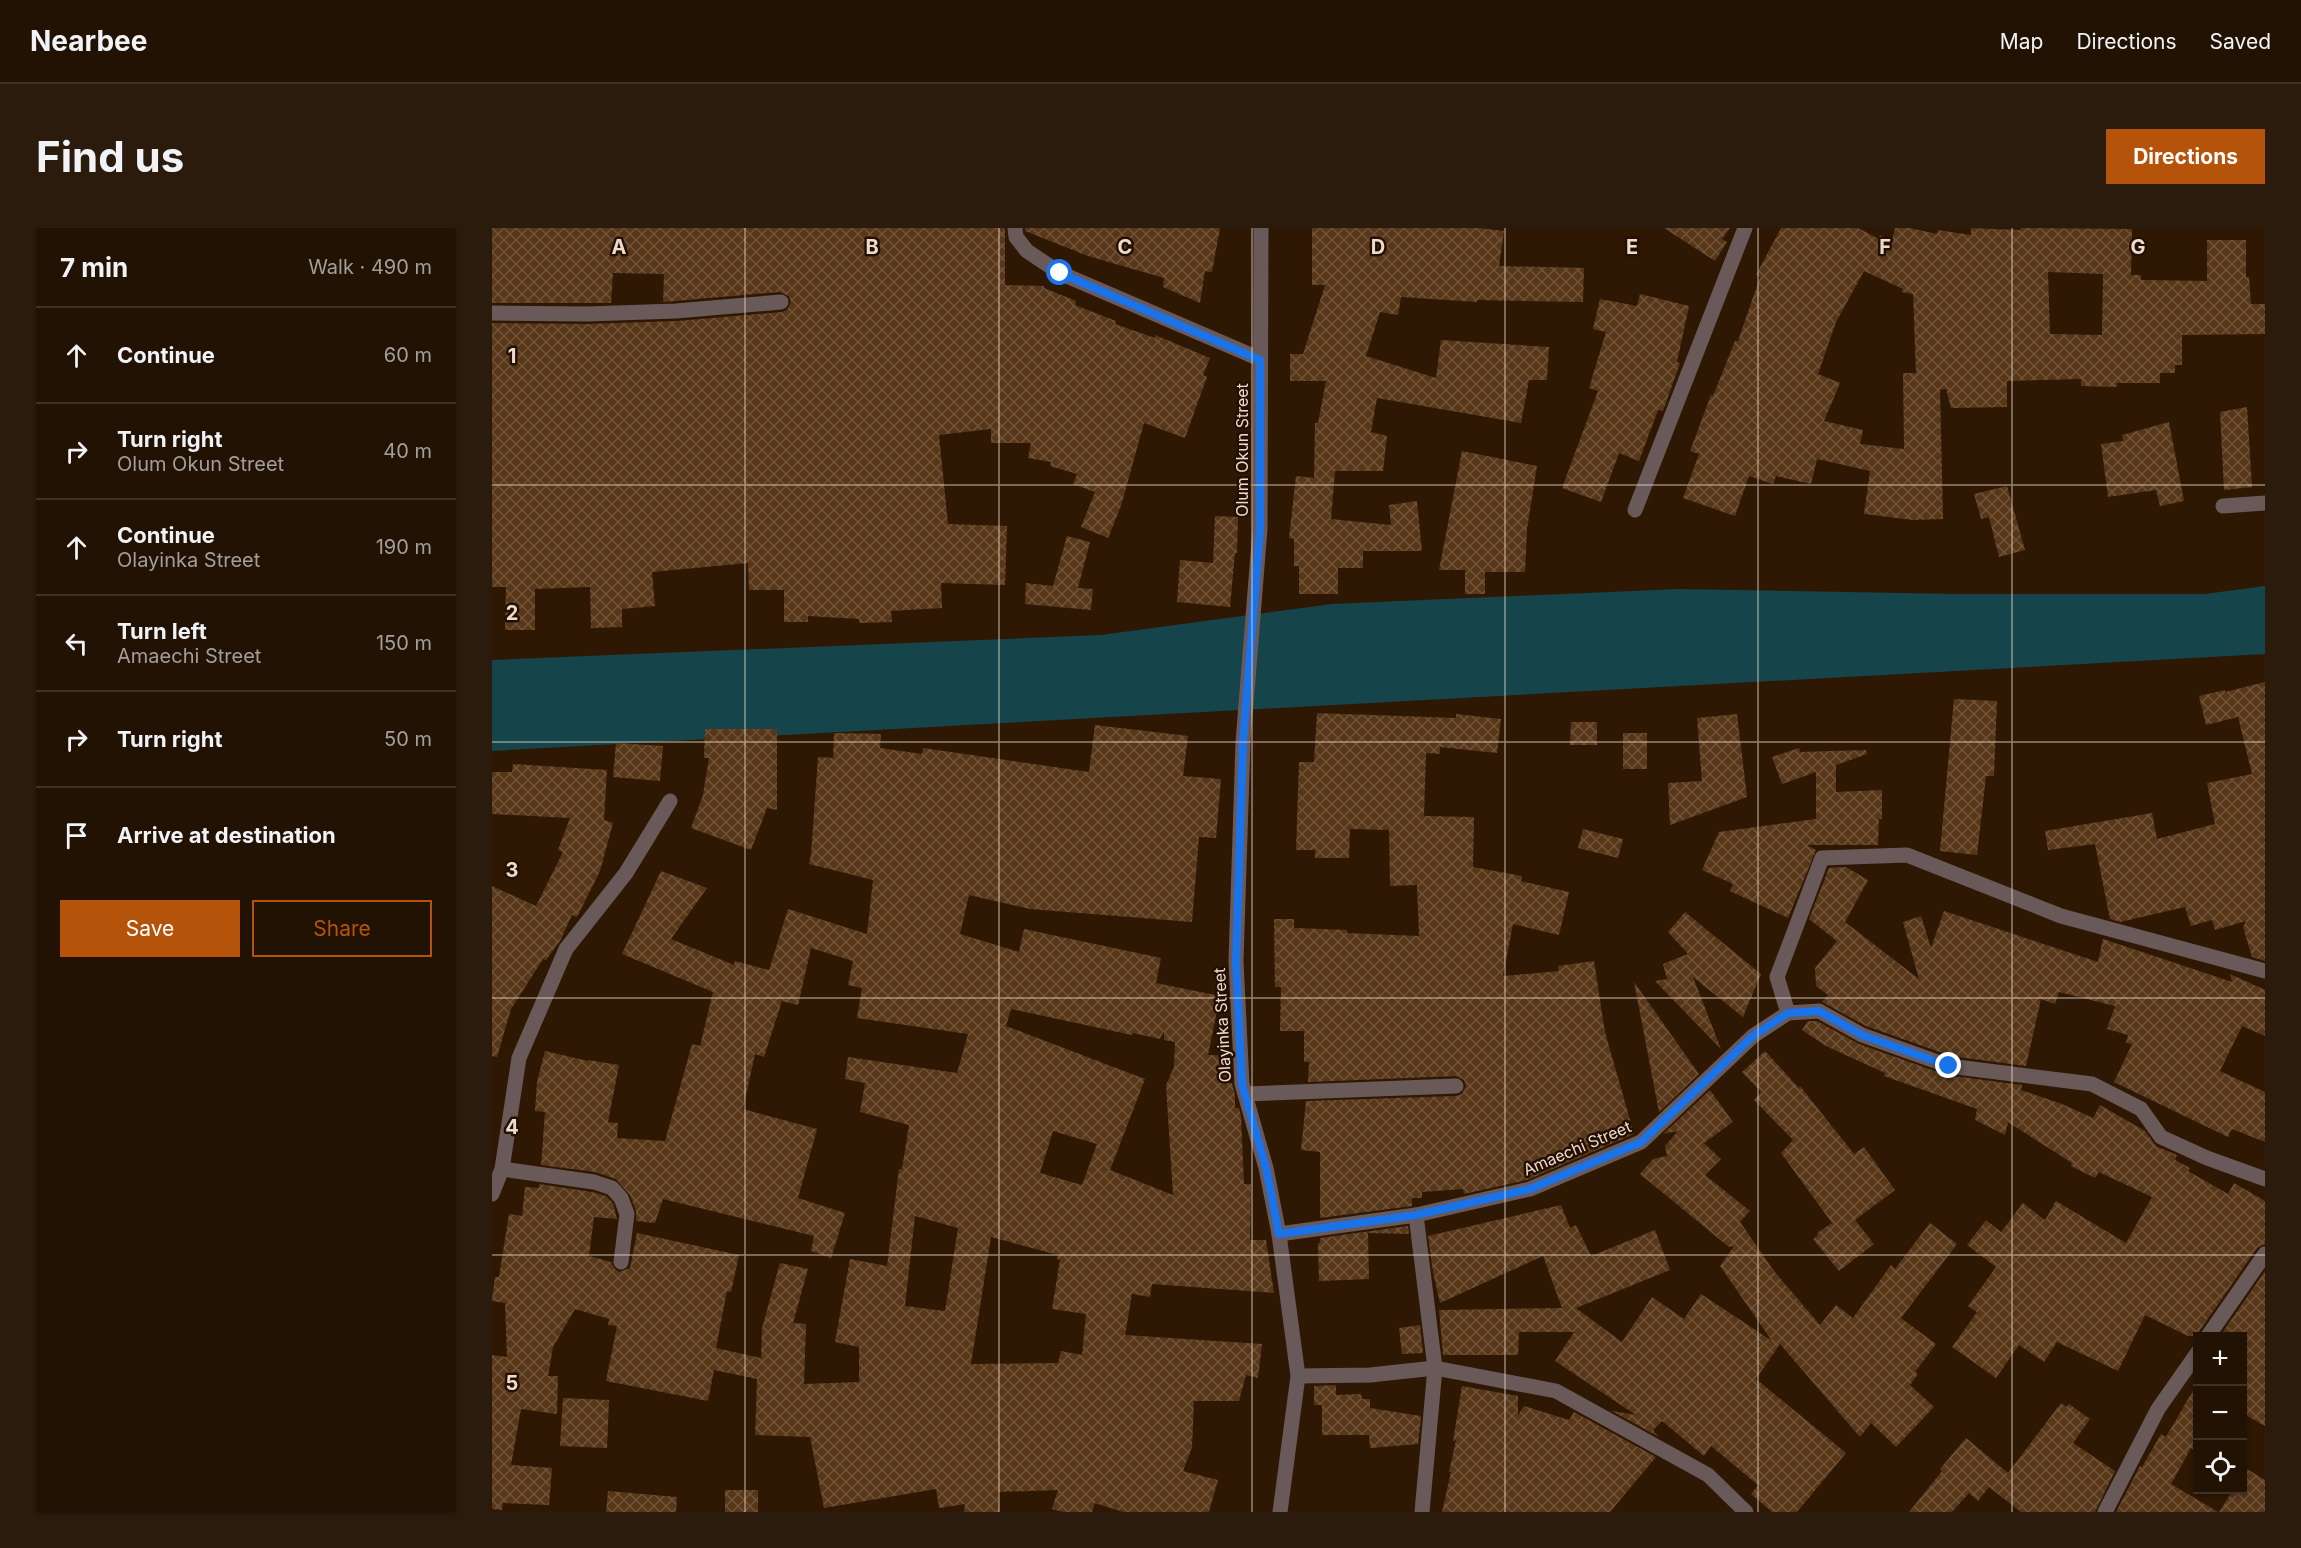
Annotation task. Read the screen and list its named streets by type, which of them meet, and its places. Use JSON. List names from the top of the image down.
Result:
{
  "streets": {
    "street": ["Olum Okun Street", "Olayinka Street", "Amaechi Street"]
  },
  "crossings": [
    ["Olum Okun Street", "Olayinka Street"],
    ["Olayinka Street", "Amaechi Street"]
  ],
  "page": {
    "header": "Nearbee",
    "nav": ["Map", "Directions", "Saved"],
    "buttons": [
      "Directions",
      ["Save", "Share"]
    ],
    "title": "Find us",
    "heading": ["7 min", "Walk · 490 m"],
    "list": [
      ["Continue", "60 m"],
      ["Turn right", "Olum Okun Street", "40 m"],
      ["Continue", "Olayinka Street", "190 m"],
      ["Turn left", "Amaechi Street", "150 m"],
      ["Turn right", "50 m"],
      "Arrive at destination"
    ],
    "map_buttons": ["+", "−"]
  },
  "grid": {
    "columns": [
      "A",
      "B",
      "C",
      "D",
      "E",
      "F",
      "G"
    ],
    "rows": [
      "1",
      "2",
      "3",
      "4",
      "5"
    ]
  }
}
